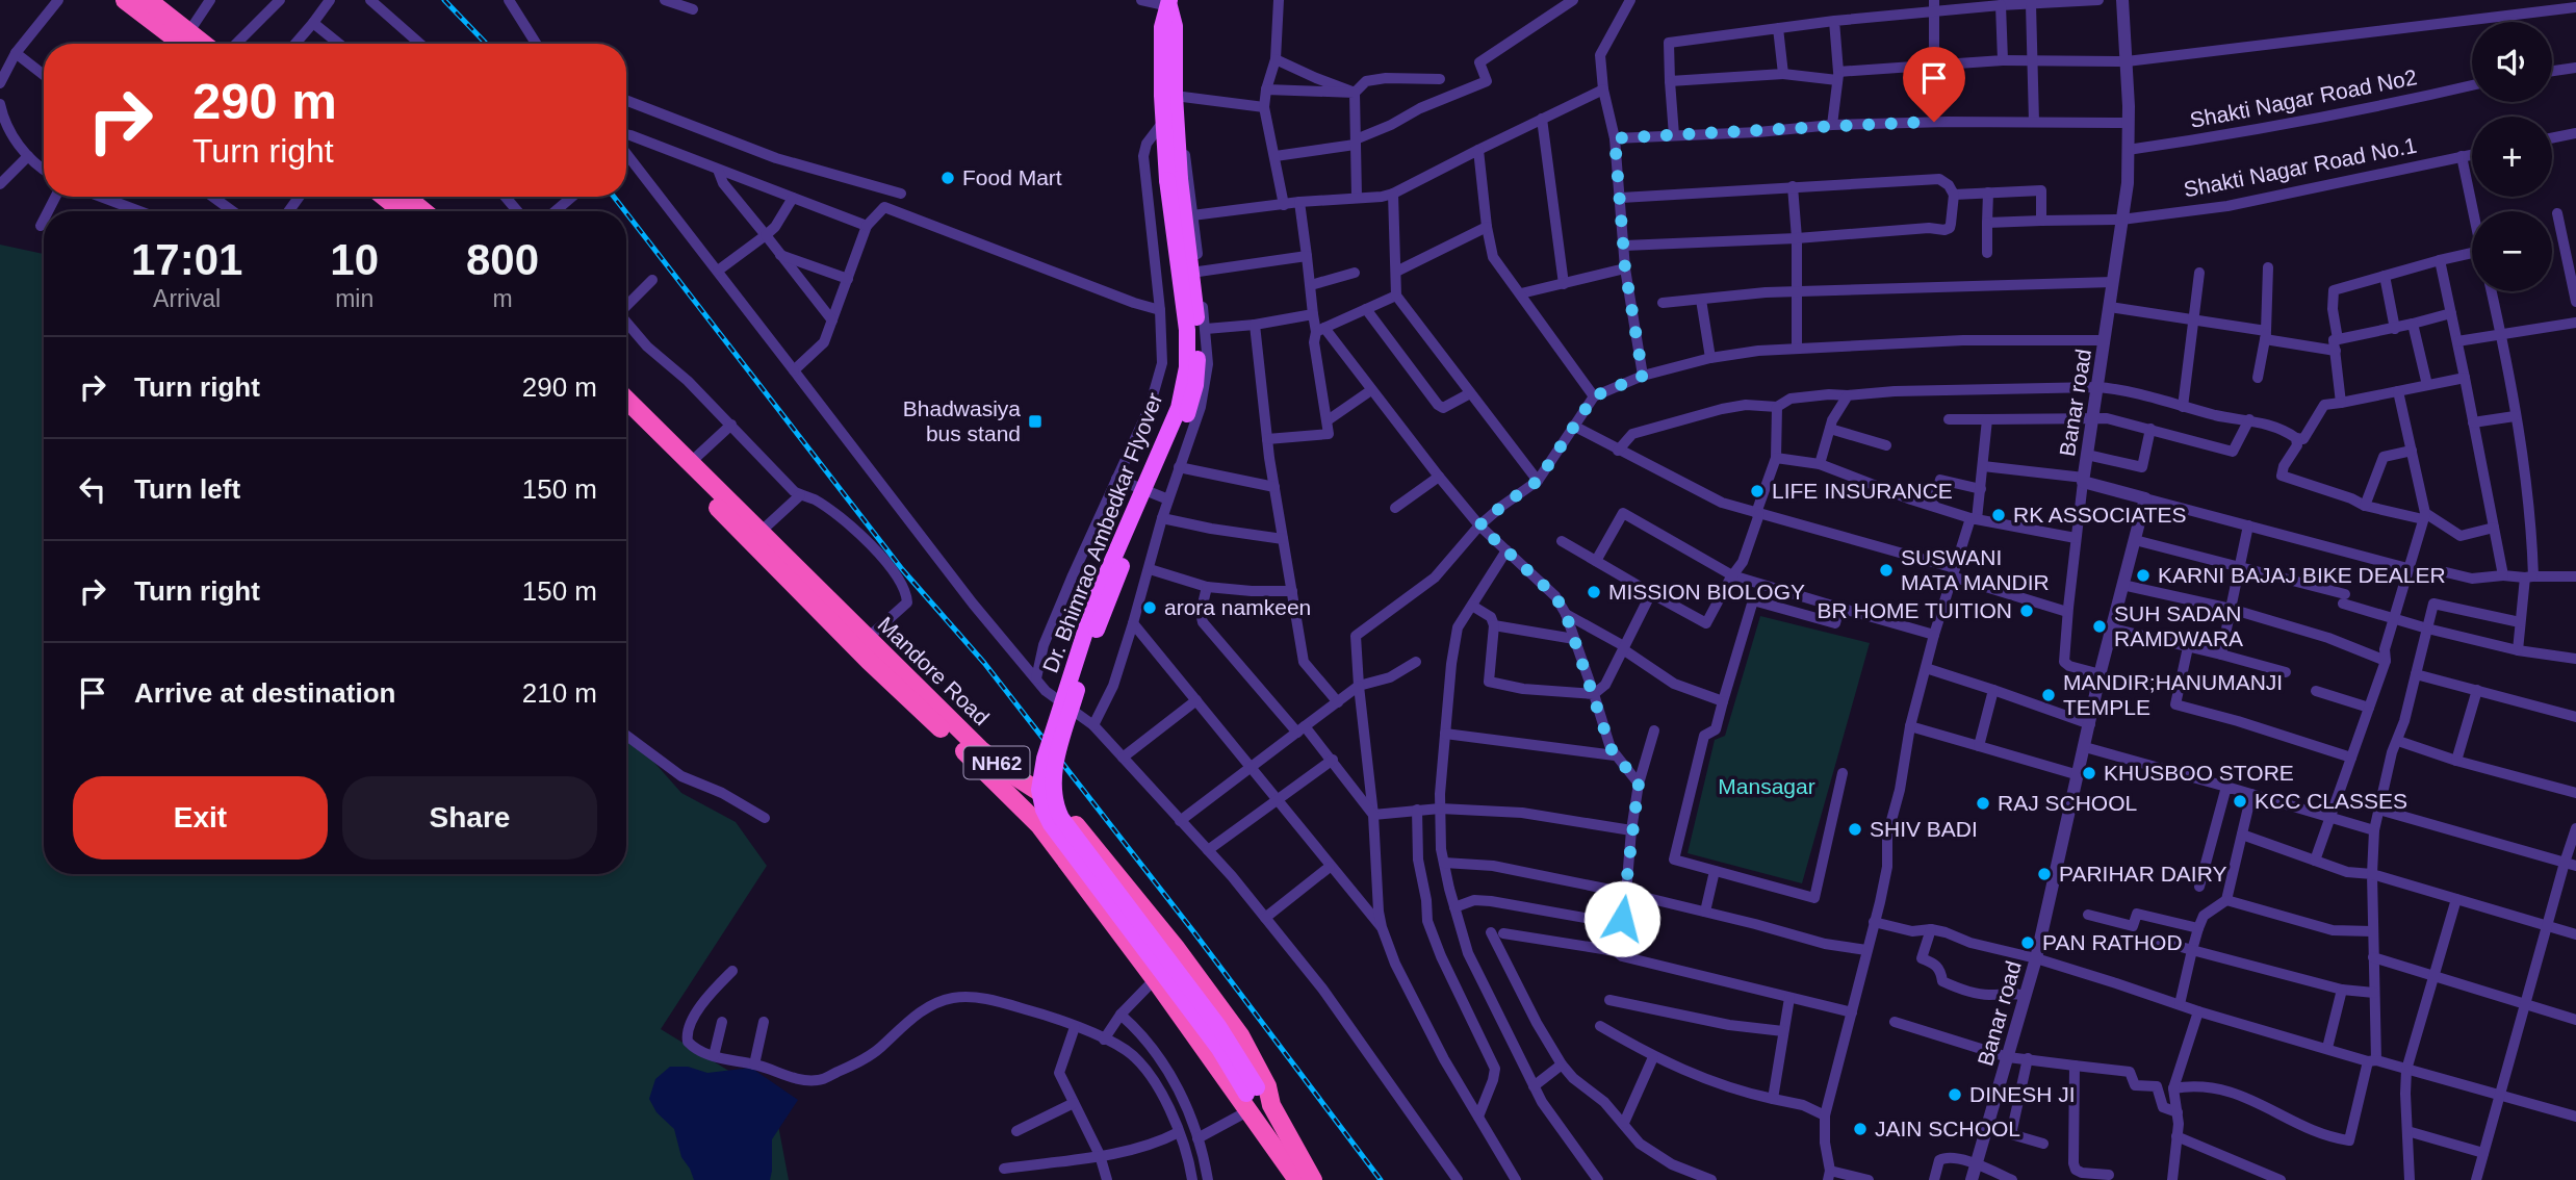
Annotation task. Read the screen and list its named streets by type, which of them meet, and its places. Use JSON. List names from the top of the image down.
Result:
{
  "streets": {
    "highway": ["Mandore Road", "NH62"],
    "main road": ["Dr. Bhimrao Ambedkar Flyover"],
    "street": ["Shakti Nagar Road No2", "Shakti Nagar Road No.1", "Banar road"]
  },
  "crossings": [
    ["Shakti Nagar Road No2", "Banar road"],
    ["Shakti Nagar Road No.1", "Banar road"],
    ["Dr. Bhimrao Ambedkar Flyover", "Mandore Road"]
  ],
  "parks": ["Mansagar"],
  "places": {
    "other": [
      "Food Mart",
      "LIFE INSURANCE",
      "RK ASSOCIATES",
      "SUSWANI MATA MANDIR",
      "KARNI BAJAJ BIKE DEALER",
      "MISSION BIOLOGY",
      "arora namkeen",
      "BR HOME TUITION",
      "SUH SADAN RAMDWARA",
      "MANDIR;HANUMANJI TEMPLE",
      "KHUSBOO STORE",
      "KCC CLASSES",
      "RAJ SCHOOL",
      "SHIV BADI",
      "PARIHAR DAIRY",
      "PAN RATHOD",
      "DINESH JI",
      "JAIN SCHOOL"
    ],
    "transit": ["Bhadwasiya bus stand"]
  },
  "page": {
    "map_buttons": ["+", "−"],
    "turn": ["290 m", "Turn right"],
    "eta": [
      "17:01",
      "Arrival",
      "10",
      "min",
      "800",
      "m"
    ],
    "list": [
      {
        "name": "Turn right",
        "value": "290 m"
      },
      {
        "name": "Turn left",
        "value": "150 m"
      },
      {
        "name": "Turn right",
        "value": "150 m"
      },
      {
        "name": "Arrive at destination",
        "value": "210 m"
      }
    ],
    "buttons": ["Exit", "Share"]
  }
}
